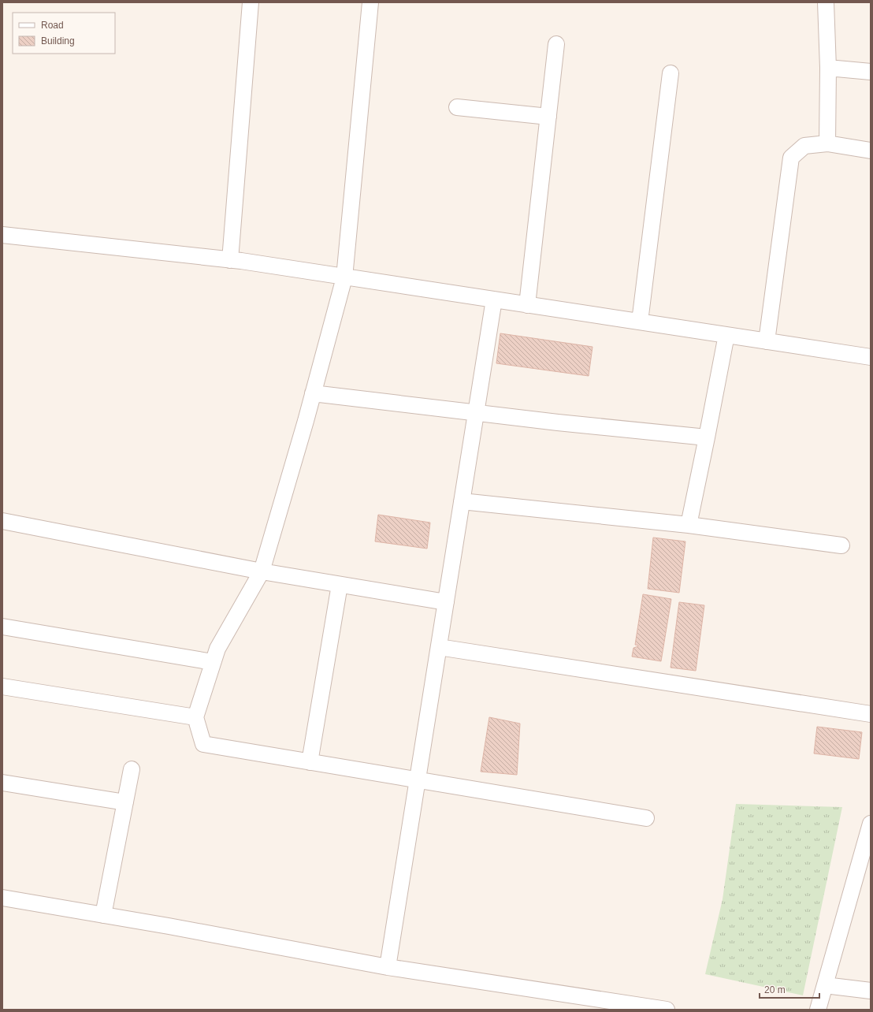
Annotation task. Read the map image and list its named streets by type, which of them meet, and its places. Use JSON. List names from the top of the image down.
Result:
{
  "legend": ["Road", "Building"],
  "scale_bar": "20 m"
}
